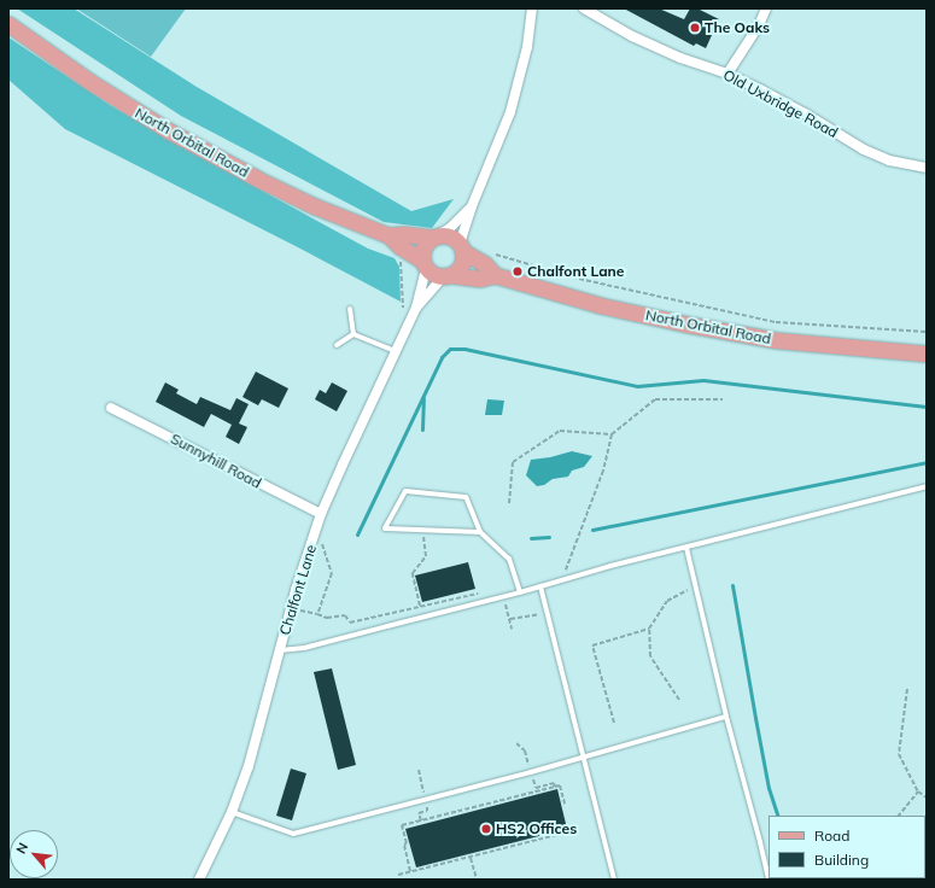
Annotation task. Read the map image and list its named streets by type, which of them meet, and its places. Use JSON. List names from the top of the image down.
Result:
{
  "streets": {
    "main road": ["North Orbital Road"],
    "street": ["Old Uxbridge Road", "Sunnyhill Road", "Chalfont Lane"]
  },
  "crossings": [
    ["North Orbital Road", "Chalfont Lane"],
    ["Sunnyhill Road", "Chalfont Lane"]
  ],
  "places": ["The Oaks", "Chalfont Lane", "HS2 Offices"],
  "legend": ["Road", "Building"],
  "north": "top left"
}
